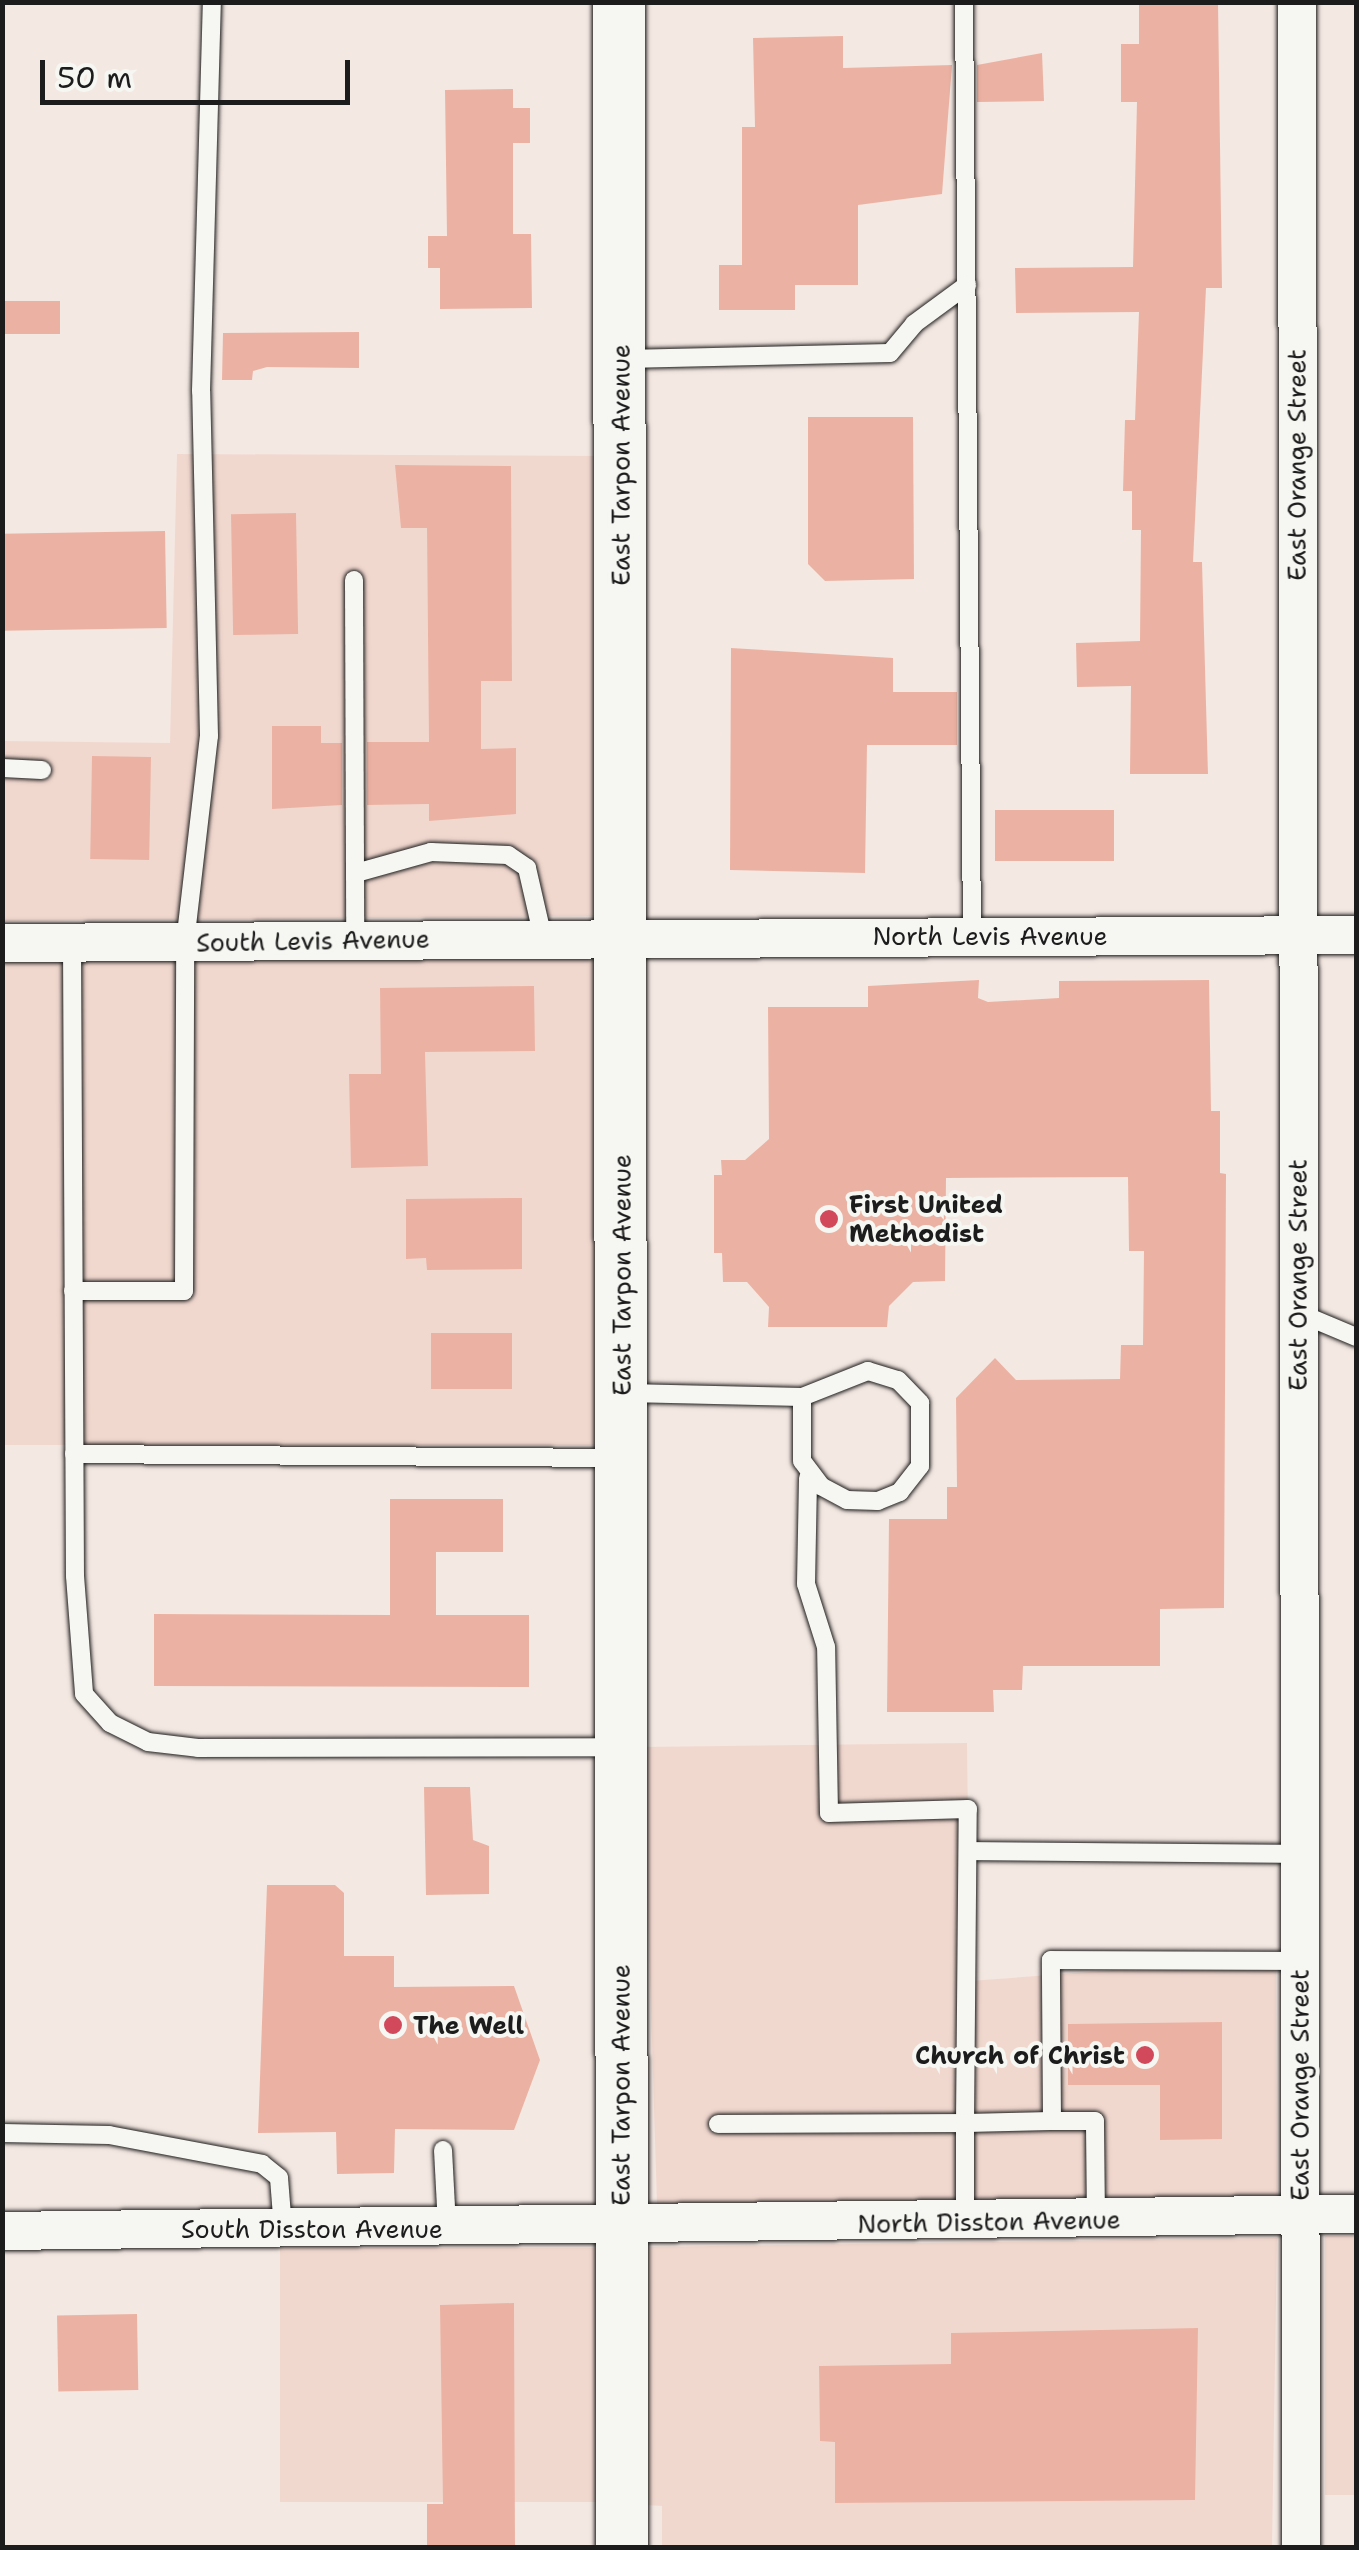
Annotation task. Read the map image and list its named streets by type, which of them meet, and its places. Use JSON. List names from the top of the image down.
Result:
{
  "streets": {
    "main road": ["East Tarpon Avenue"],
    "street": [
      "East Orange Street",
      "North Levis Avenue",
      "South Levis Avenue",
      "North Disston Avenue",
      "South Disston Avenue"
    ]
  },
  "crossings": [
    ["East Tarpon Avenue", "North Levis Avenue"],
    ["East Tarpon Avenue", "South Levis Avenue"],
    ["East Tarpon Avenue", "North Disston Avenue"],
    ["East Tarpon Avenue", "South Disston Avenue"],
    ["East Orange Street", "North Levis Avenue"],
    ["East Orange Street", "North Disston Avenue"],
    ["North Levis Avenue", "South Levis Avenue"],
    ["North Disston Avenue", "South Disston Avenue"]
  ],
  "places": ["First United Methodist", "The Well", "Church of Christ"],
  "scale_bar": "50 m"
}
